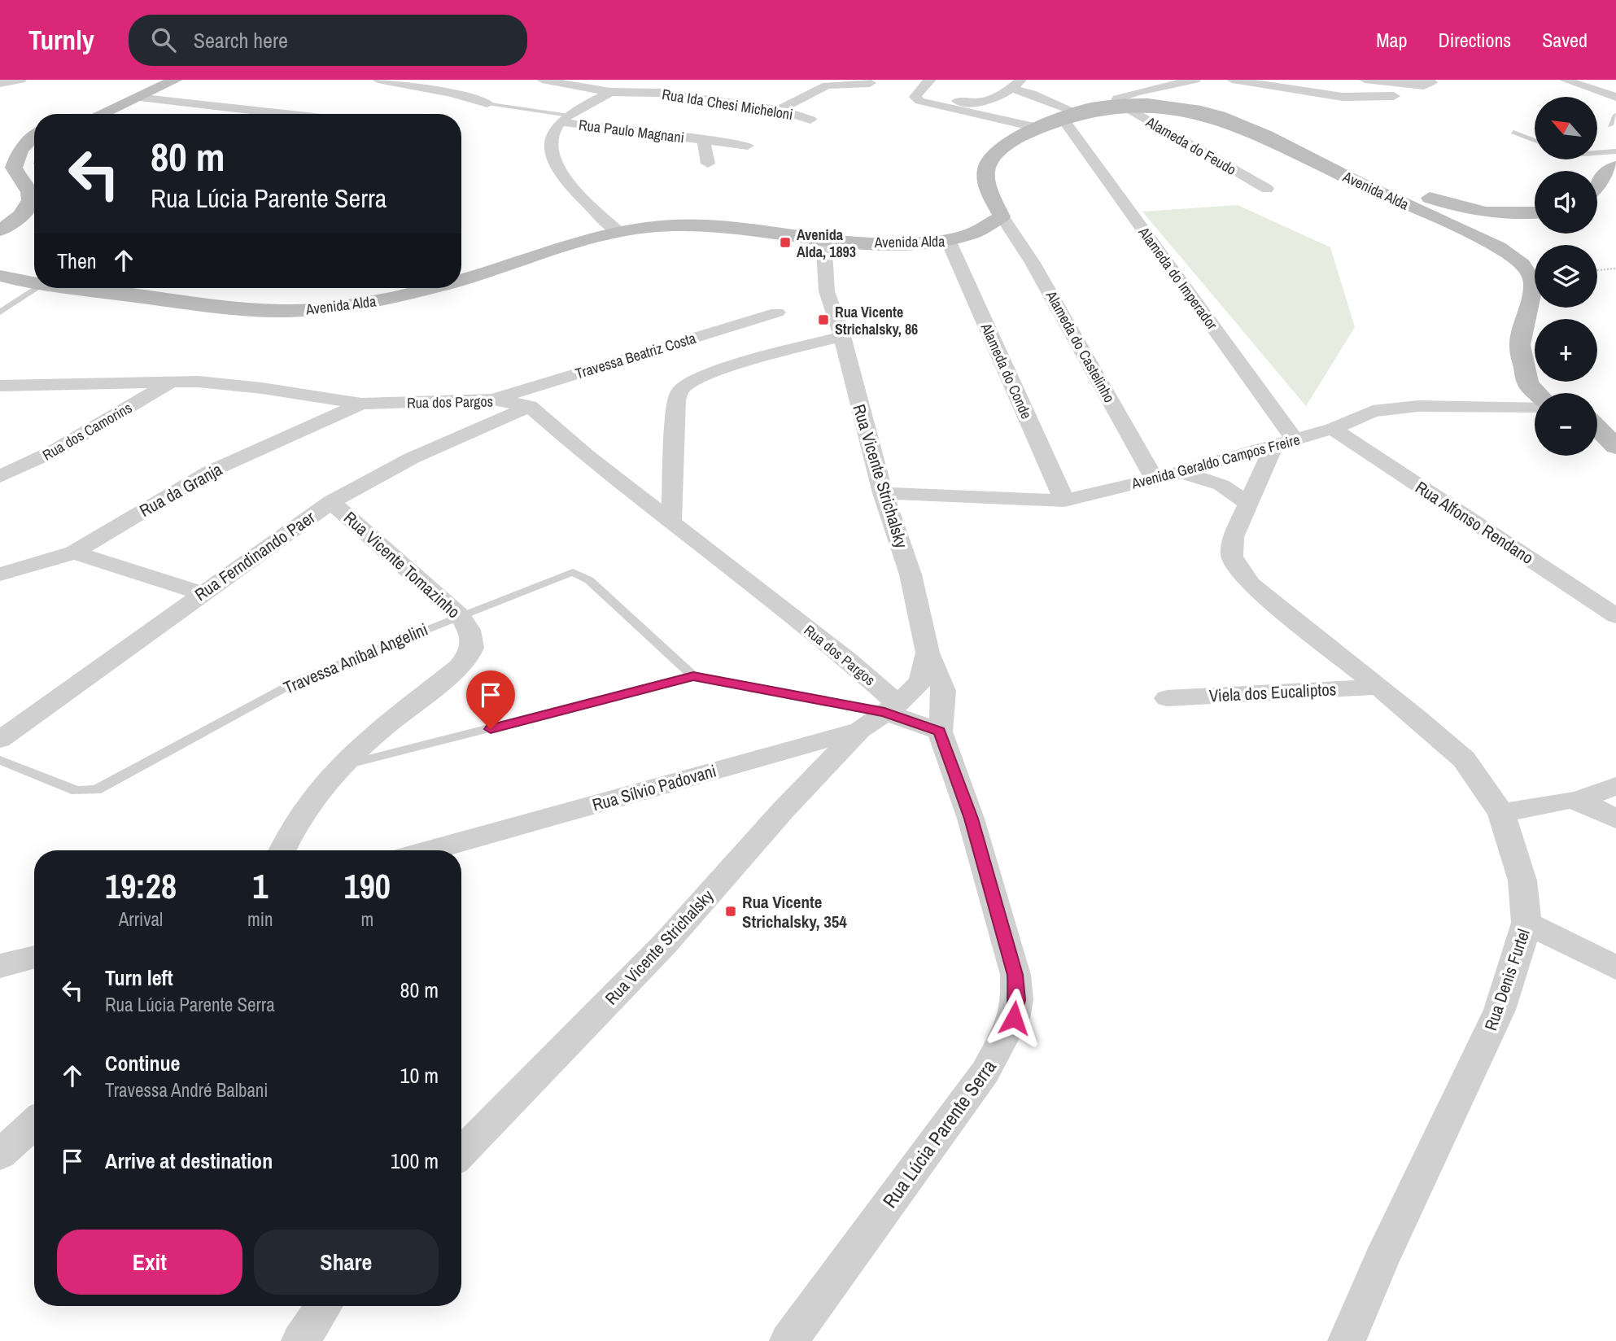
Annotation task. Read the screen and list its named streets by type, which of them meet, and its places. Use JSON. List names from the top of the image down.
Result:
{
  "streets": {
    "street": [
      "Rua Ida Chesi Micheloni",
      "Rua Paulo Magnani",
      "Alameda do Feudo",
      "Avenida Alda",
      "Alameda do Imperador",
      "Alameda do Castelinho",
      "Travessa Beatriz Costa",
      "Alameda do Conde",
      "Rua dos Pargos",
      "Rua dos Camorins",
      "Avenida Geraldo Campos Freire",
      "Rua Vicente Strichalsky",
      "Rua da Granja",
      "Rua Alfonso Rendano",
      "Rua Ferndinando Paer",
      "Rua Vicente Tomazinho",
      "Viela dos Eucaliptos",
      "Rua Sílvio Padovani",
      "Rua Denis Furtel",
      "Rua Lúcia Parente Serra"
    ],
    "lane": ["Travessa Aníbal Angelini"]
  },
  "crossings": [
    ["Alameda do Feudo", "Avenida Alda"],
    ["Avenida Alda", "Alameda do Imperador"],
    ["Avenida Alda", "Alameda do Castelinho"],
    ["Avenida Alda", "Alameda do Conde"],
    ["Avenida Alda", "Rua Vicente Strichalsky"],
    ["Alameda do Imperador", "Avenida Geraldo Campos Freire"],
    ["Alameda do Imperador", "Rua Denis Furtel"],
    ["Alameda do Castelinho", "Avenida Geraldo Campos Freire"],
    ["Travessa Beatriz Costa", "Rua dos Pargos"],
    ["Alameda do Conde", "Avenida Geraldo Campos Freire"],
    ["Rua dos Pargos", "Rua dos Camorins"],
    ["Rua dos Pargos", "Rua Vicente Strichalsky"],
    ["Rua dos Pargos", "Rua da Granja"],
    ["Rua dos Pargos", "Rua Ferndinando Paer"],
    ["Rua dos Pargos", "Rua Sílvio Padovani"],
    ["Avenida Geraldo Campos Freire", "Rua Vicente Strichalsky"],
    ["Avenida Geraldo Campos Freire", "Rua Alfonso Rendano"],
    ["Avenida Geraldo Campos Freire", "Rua Denis Furtel"],
    ["Rua Vicente Strichalsky", "Rua Sílvio Padovani"],
    ["Rua Ferndinando Paer", "Rua Vicente Tomazinho"],
    ["Rua Vicente Tomazinho", "Travessa Aníbal Angelini"],
    ["Viela dos Eucaliptos", "Rua Denis Furtel"]
  ],
  "places": {
    "transit": ["Avenida Alda, 1893", "Rua Vicente Strichalsky, 86", "Rua Vicente Strichalsky, 354"]
  },
  "north": "top left",
  "page": {
    "header": "Turnly",
    "search": "Search here",
    "nav": ["Map", "Directions", "Saved"],
    "map_buttons": ["+", "−"],
    "turn": ["80 m", "Rua Lúcia Parente Serra"],
    "then": "Then",
    "eta": [
      "19:28",
      "Arrival",
      "1",
      "min",
      "190",
      "m"
    ],
    "list": [
      {
        "name": "Turn left",
        "note": "Rua Lúcia Parente Serra",
        "value": "80 m"
      },
      {
        "name": "Continue",
        "note": "Travessa André Balbani",
        "value": "10 m"
      },
      {
        "name": "Arrive at destination",
        "value": "100 m"
      }
    ],
    "buttons": ["Exit", "Share"]
  }
}
